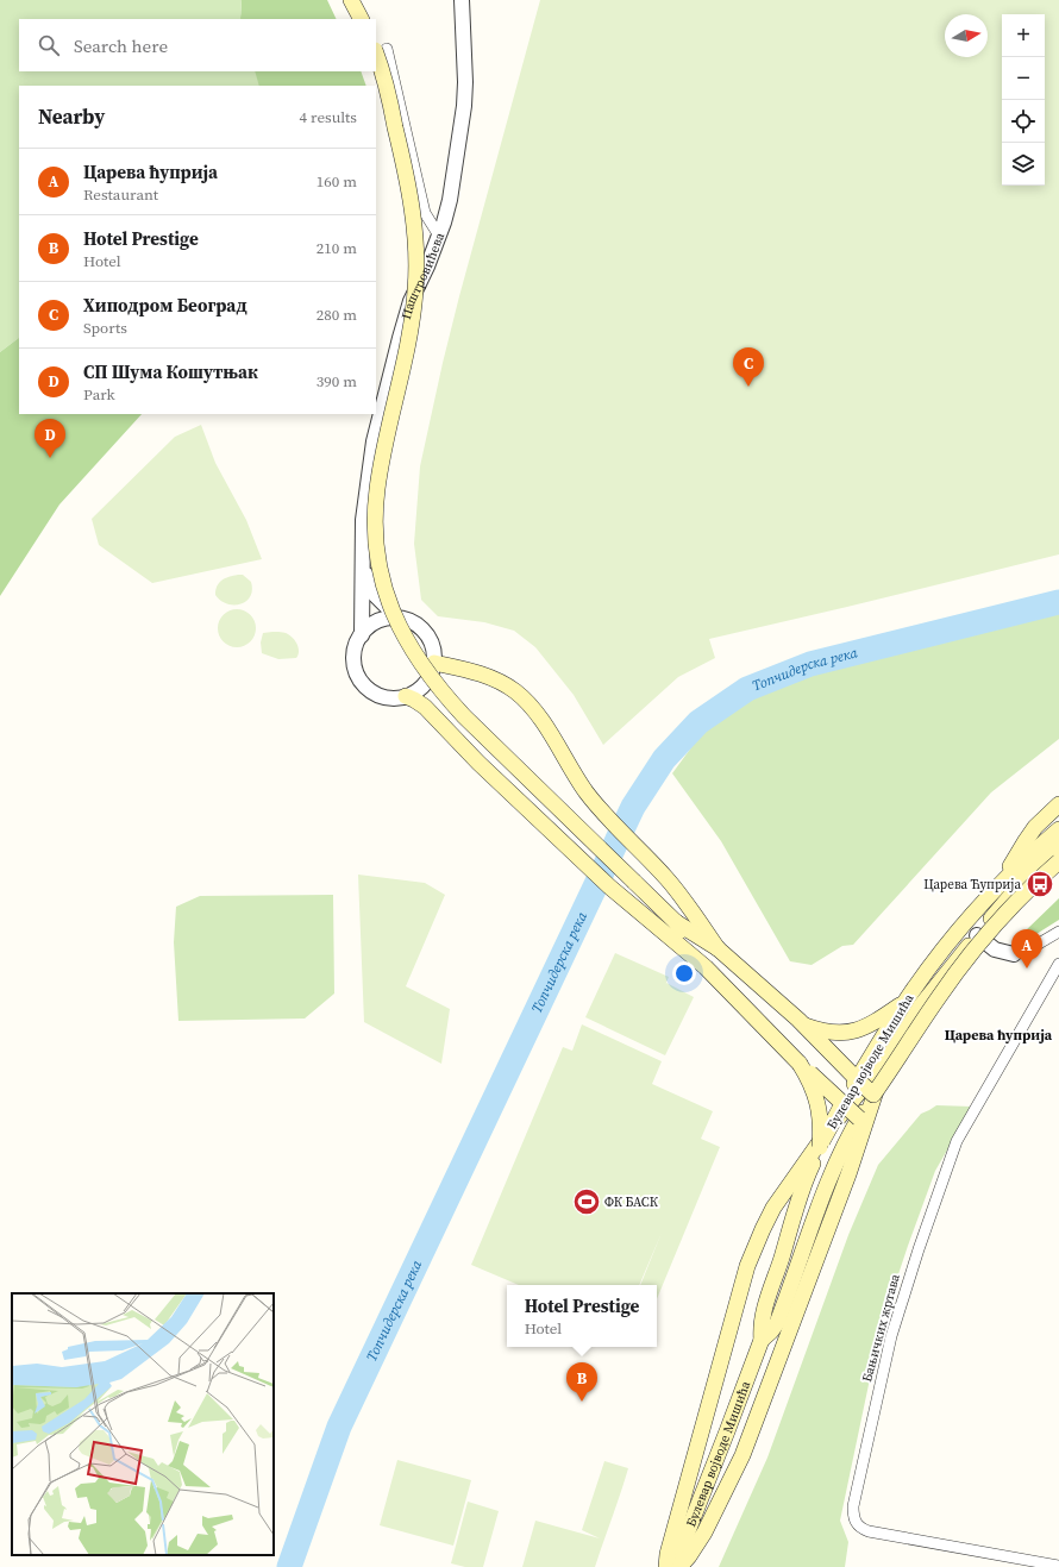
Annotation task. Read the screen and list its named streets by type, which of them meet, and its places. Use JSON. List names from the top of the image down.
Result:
{
  "streets": {
    "main road": ["Булевар војводе Мишића"],
    "street": ["Паштровићева", "Бањичких жртава"]
  },
  "districts": ["Царева ћуприја"],
  "water": ["Топчидерска река"],
  "places": {
    "bus stop": ["Царева Ћуприја"],
    "sports": ["ФК БАСК"]
  },
  "north": "right",
  "page": {
    "map_buttons": ["+", "−"],
    "search": "Search here",
    "heading": ["Nearby", "4 results"],
    "list": [
      {
        "mark": "A",
        "name": "Царева ћуприја",
        "note": "Restaurant",
        "value": "160 m"
      },
      {
        "mark": "B",
        "name": "Hotel Prestige",
        "note": "Hotel",
        "value": "210 m"
      },
      {
        "mark": "C",
        "name": "Хиподром Београд",
        "note": "Sports",
        "value": "280 m"
      },
      {
        "mark": "D",
        "name": "СП Шума Кошутњак",
        "note": "Park",
        "value": "390 m"
      }
    ],
    "pins": [
      "C",
      "D",
      "A",
      "B"
    ],
    "popup": ["Hotel Prestige", "Hotel"]
  }
}
